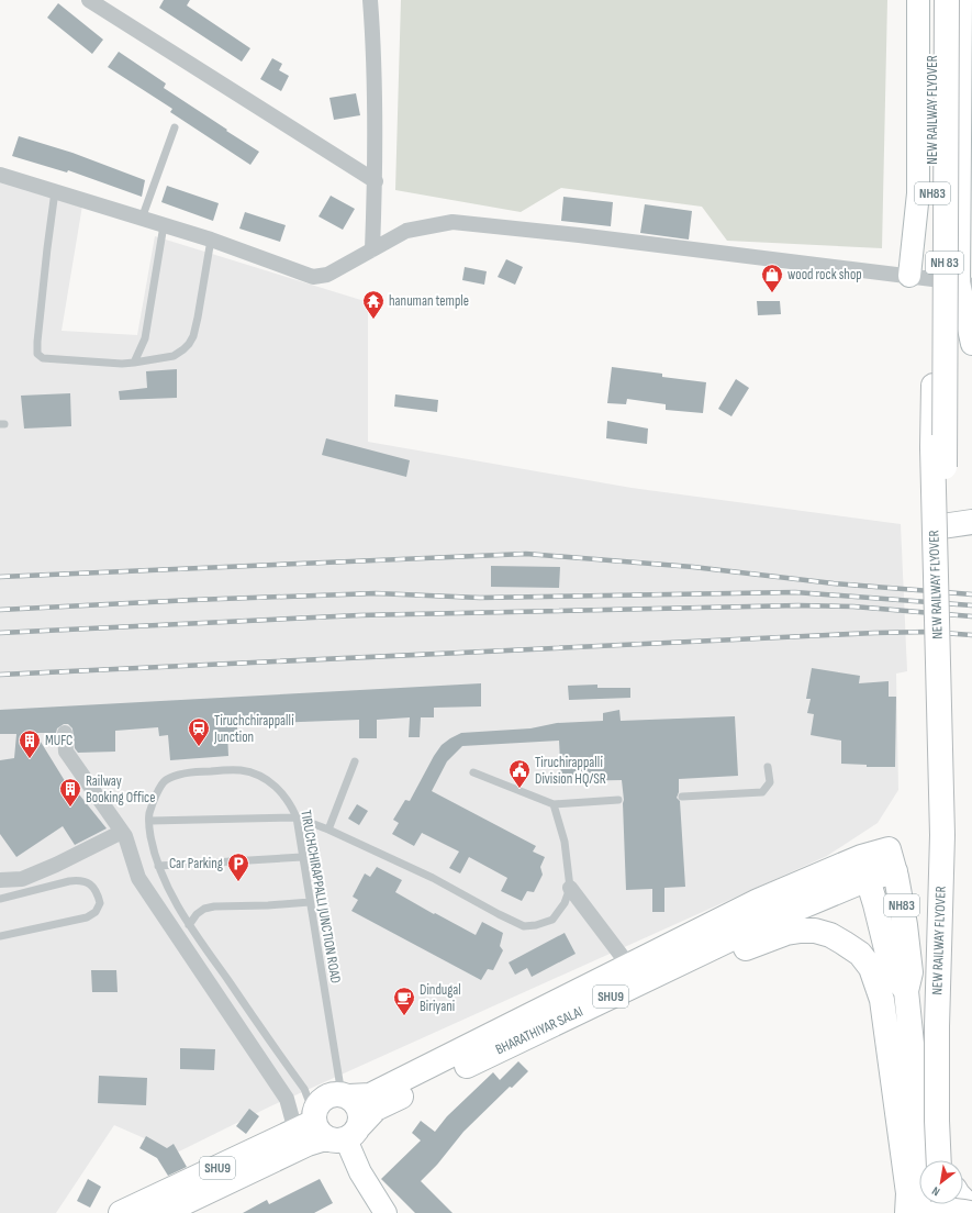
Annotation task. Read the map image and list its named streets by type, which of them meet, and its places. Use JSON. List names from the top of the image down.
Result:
{
  "streets": {
    "main road": [
      "NEW RAILWAY FLYOVER",
      "NH83",
      "NH 83",
      "SHU9",
      "BHARATHIYAR SALAI"
    ],
    "lane": ["TIRUCHCHIRAPPALLI JUNCTION ROAD"]
  },
  "crossings": [
    ["NH83", "BHARATHIYAR SALAI"],
    ["TIRUCHCHIRAPPALLI JUNCTION ROAD", "SHU9"],
    ["TIRUCHCHIRAPPALLI JUNCTION ROAD", "BHARATHIYAR SALAI"],
    ["SHU9", "BHARATHIYAR SALAI"]
  ],
  "places": {
    "shop": ["wood rock shop"],
    "temple": ["hanuman temple"],
    "station": ["Tiruchchirappalli Junction"],
    "building": ["MUFC", "Railway Booking Office"],
    "public building": ["Tiruchirappalli Division HQ/SR"],
    "parking": ["Car Parking"],
    "cafe": ["Dindugal Biriyani"]
  },
  "north": "bottom left"
}
